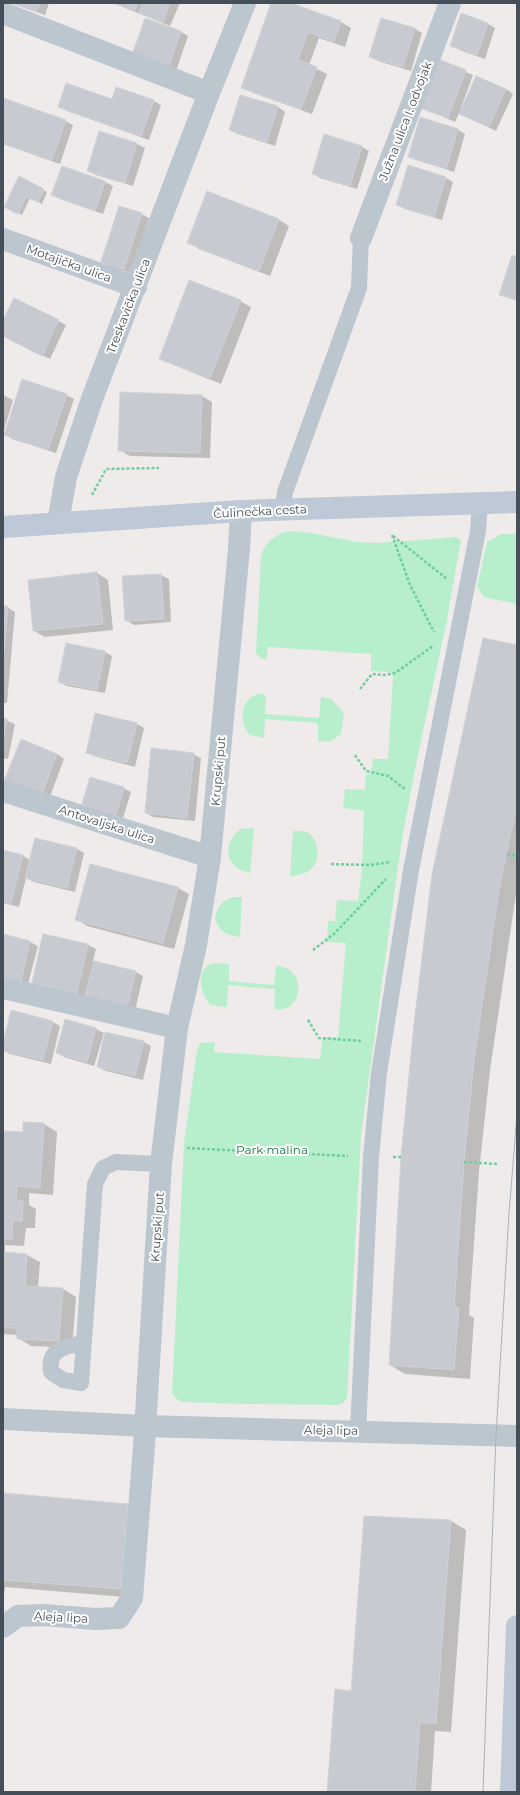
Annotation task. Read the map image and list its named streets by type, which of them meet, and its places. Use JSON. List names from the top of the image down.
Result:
{
  "streets": {
    "main road": ["Čulinečka cesta"],
    "street": [
      "Južna ulica I. odvojak",
      "Motajička ulica",
      "Treskavička ulica",
      "Krupski put",
      "Antovaljska ulica",
      "Aleja lipa"
    ]
  },
  "crossings": [
    ["Motajička ulica", "Treskavička ulica"],
    ["Treskavička ulica", "Čulinečka cesta"],
    ["Čulinečka cesta", "Krupski put"],
    ["Krupski put", "Antovaljska ulica"],
    ["Krupski put", "Aleja lipa"]
  ],
  "parks": ["Park malina"]
}
